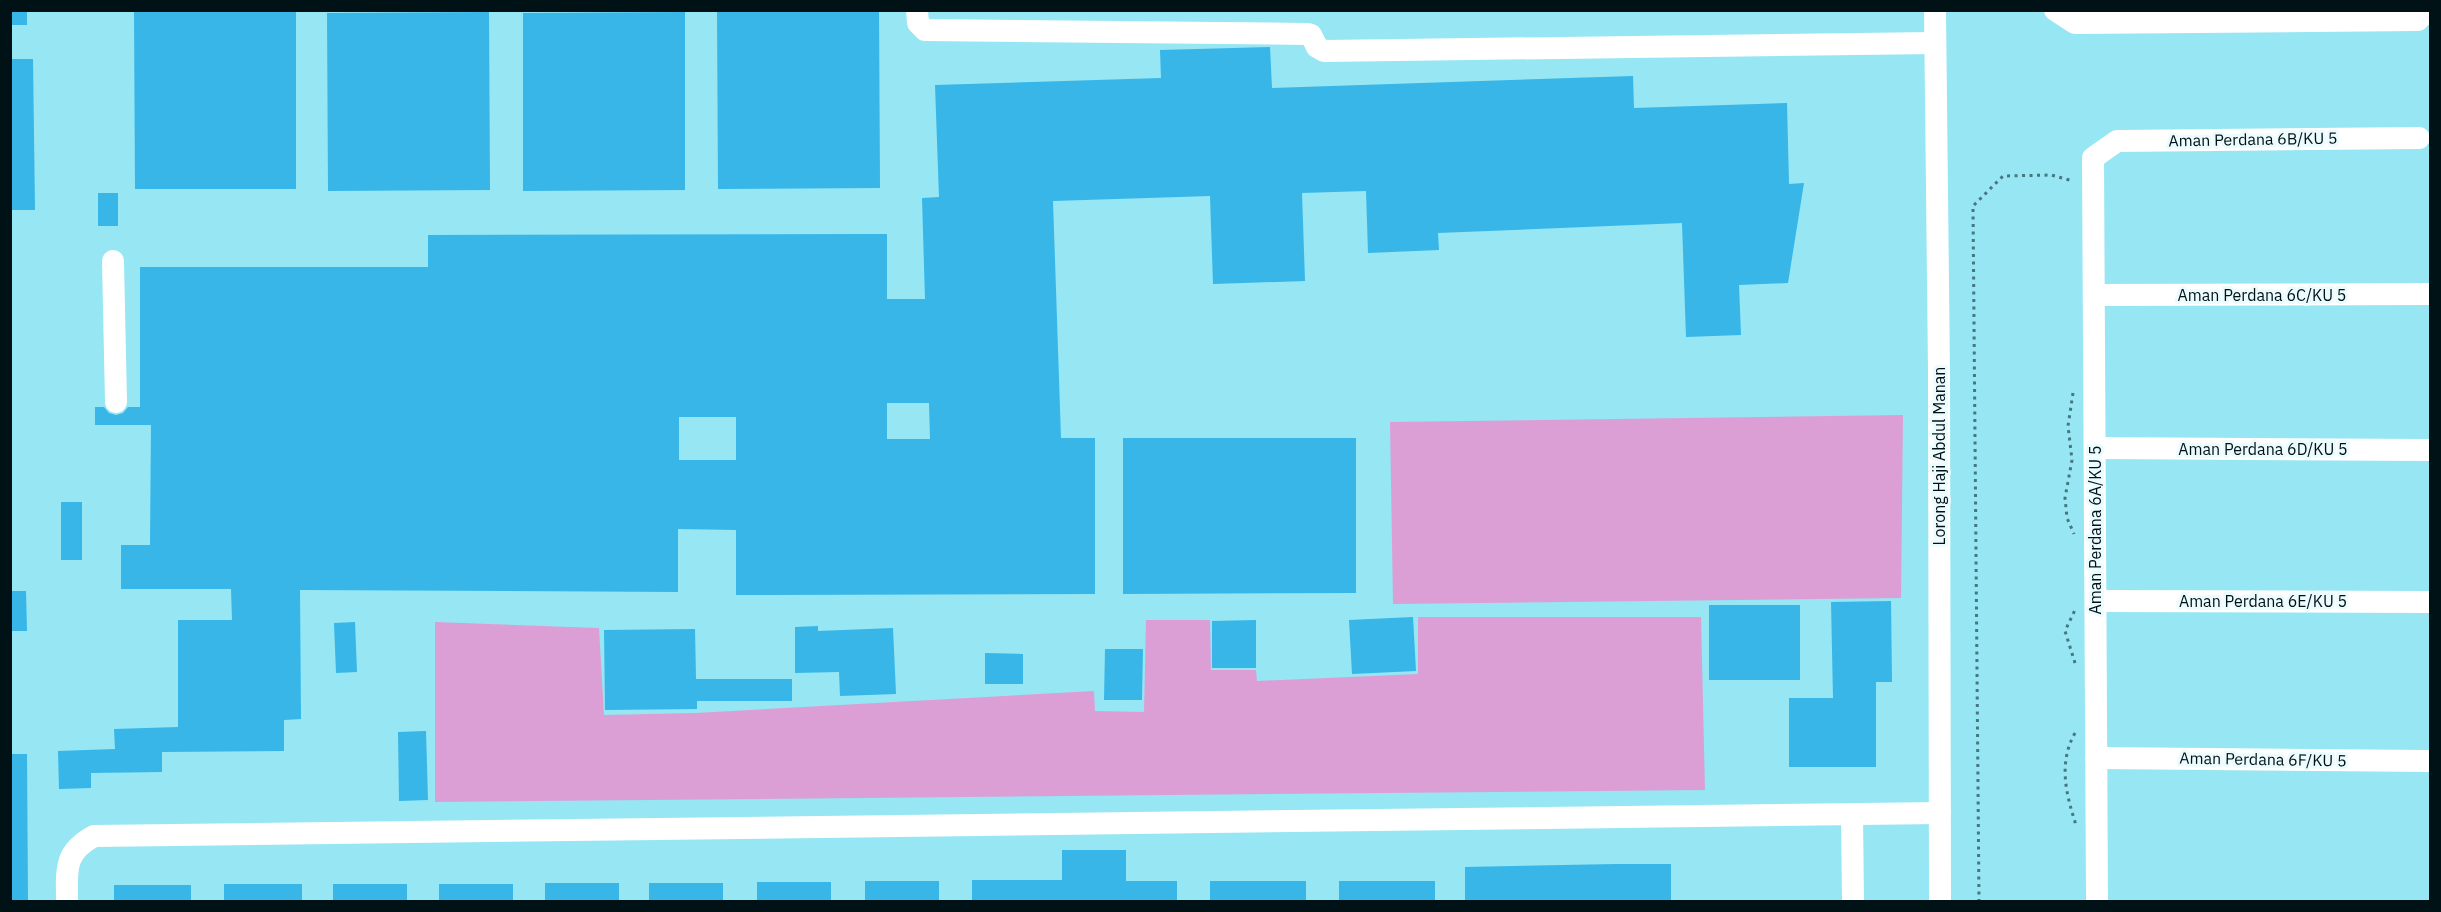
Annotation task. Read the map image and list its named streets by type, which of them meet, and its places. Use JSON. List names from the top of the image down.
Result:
{
  "streets": {
    "street": [
      "Aman Perdana 6B/KU 5",
      "Aman Perdana 6C/KU 5",
      "Aman Perdana 6D/KU 5",
      "Lorong Haji Abdul Manan",
      "Aman Perdana 6A/KU 5",
      "Aman Perdana 6E/KU 5",
      "Aman Perdana 6F/KU 5"
    ]
  },
  "crossings": [
    ["Aman Perdana 6B/KU 5", "Aman Perdana 6A/KU 5"],
    ["Aman Perdana 6C/KU 5", "Aman Perdana 6A/KU 5"],
    ["Aman Perdana 6D/KU 5", "Aman Perdana 6A/KU 5"],
    ["Aman Perdana 6A/KU 5", "Aman Perdana 6E/KU 5"],
    ["Aman Perdana 6A/KU 5", "Aman Perdana 6F/KU 5"]
  ]
}
